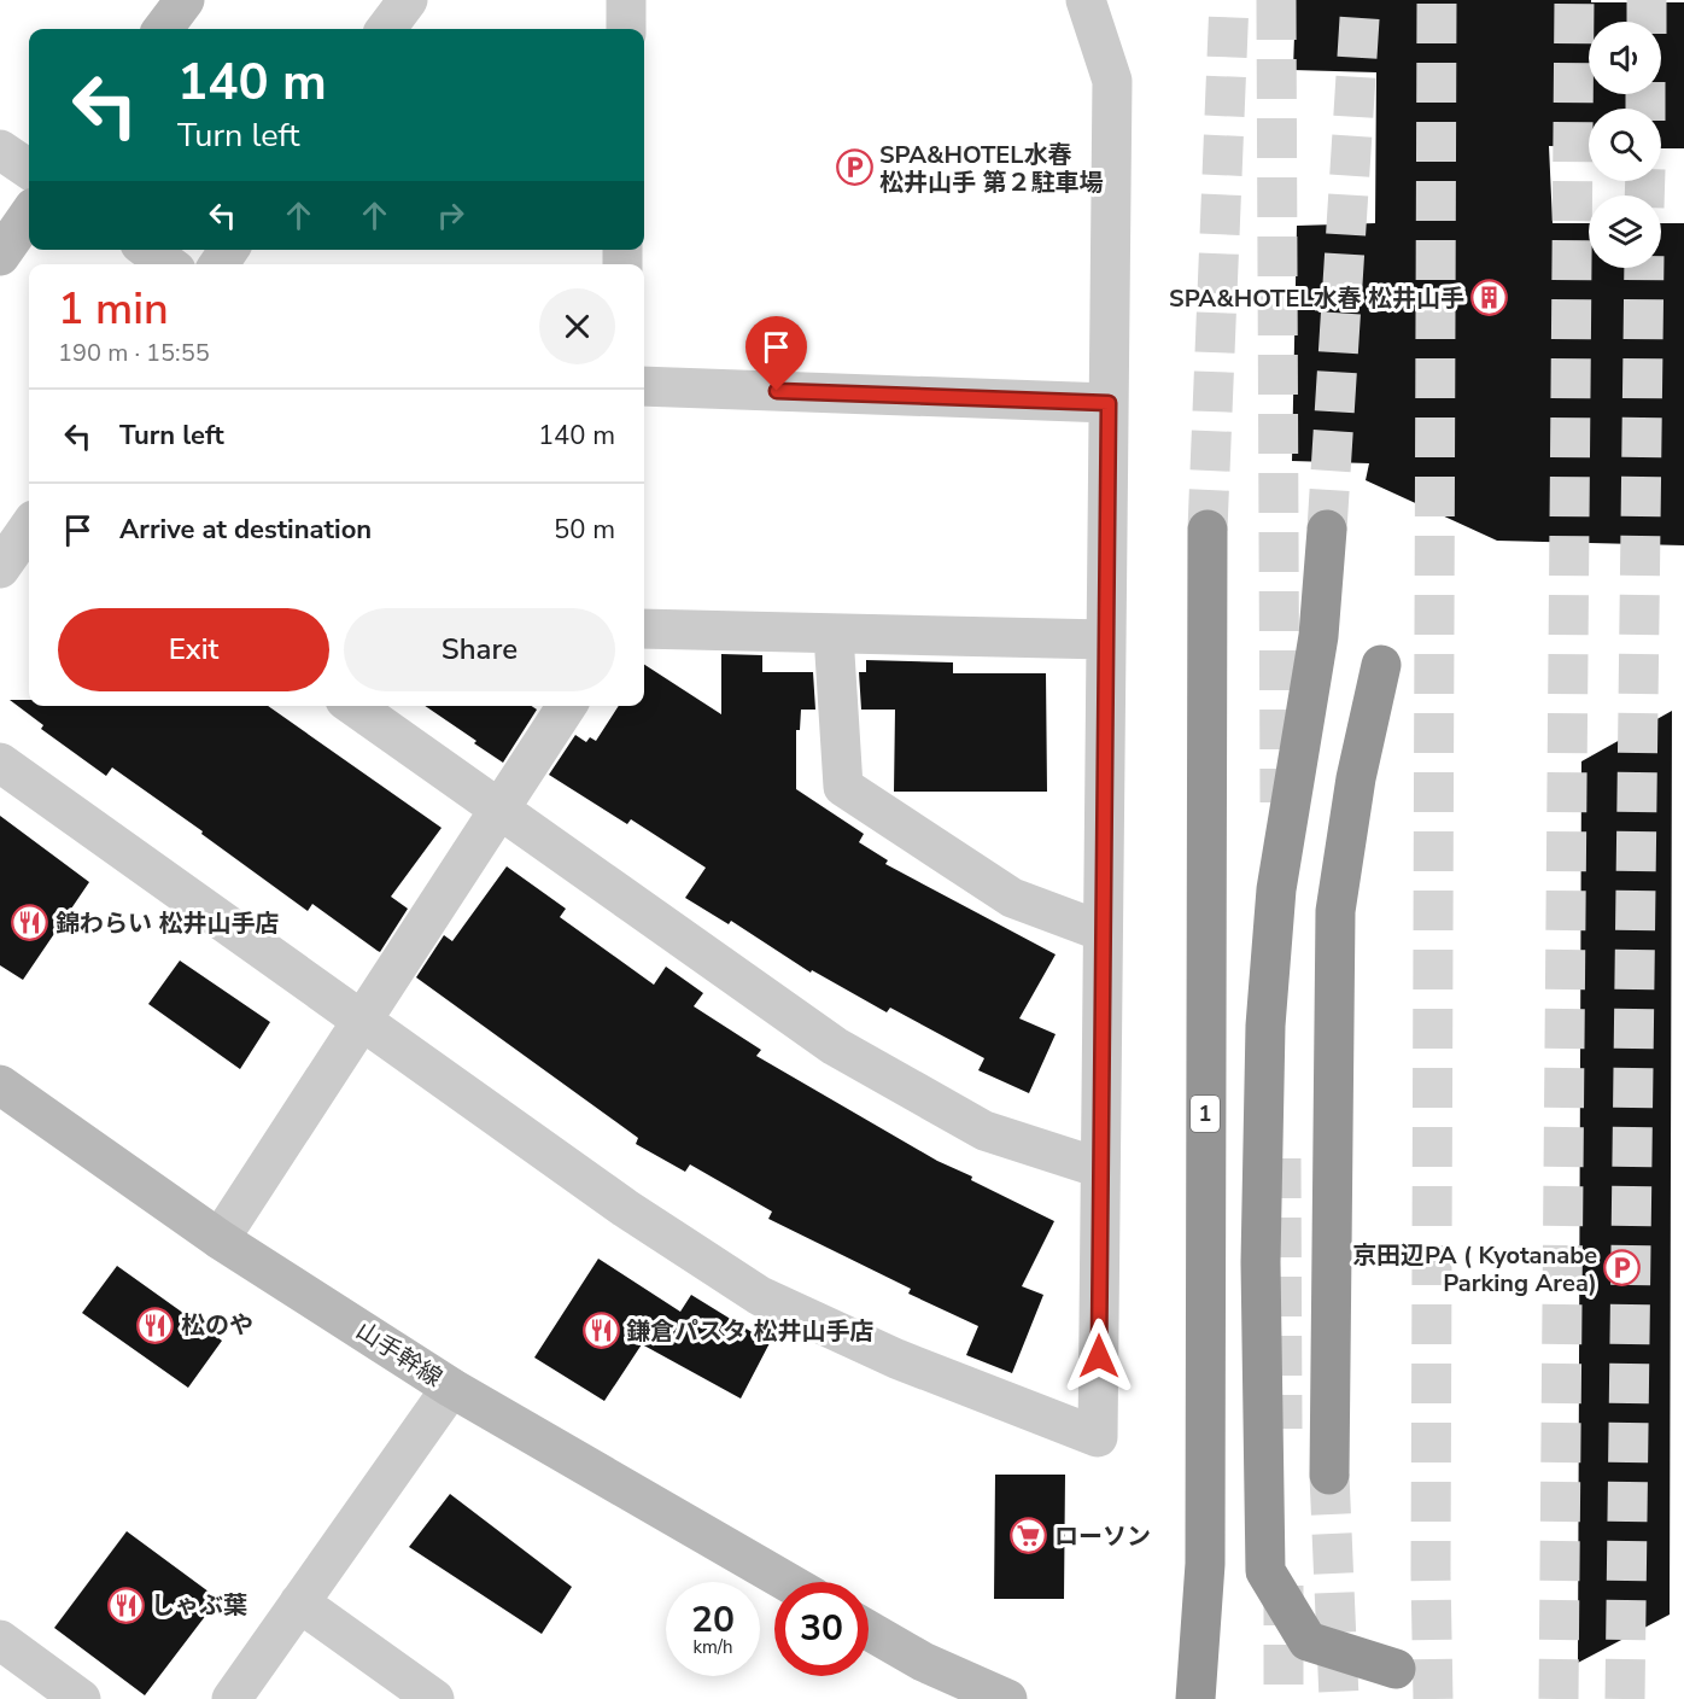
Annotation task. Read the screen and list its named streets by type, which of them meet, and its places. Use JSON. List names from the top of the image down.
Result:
{
  "streets": {
    "highway": ["1"],
    "street": ["山手幹線"]
  },
  "places": {
    "parking": ["SPA&HOTEL水春 松井山手 第２駐車場", "京田辺PA ( Kyotanabe Parking Area)"],
    "building": ["SPA&HOTEL水春 松井山手"],
    "restaurant": [
      "錦わらい 松井山手店",
      "松のや",
      "鎌倉パスタ 松井山手店",
      "しゃぶ葉"
    ],
    "supermarket": ["ローソン"]
  },
  "page": {
    "turn": ["140 m", "Turn left"],
    "heading": ["1 min", "190 m · 15:55"],
    "list": [
      {
        "name": "Turn left",
        "value": "140 m"
      },
      {
        "name": "Arrive at destination",
        "value": "50 m"
      }
    ],
    "buttons": ["Exit", "Share"],
    "speed": "20 km/h",
    "limit": "30"
  }
}
